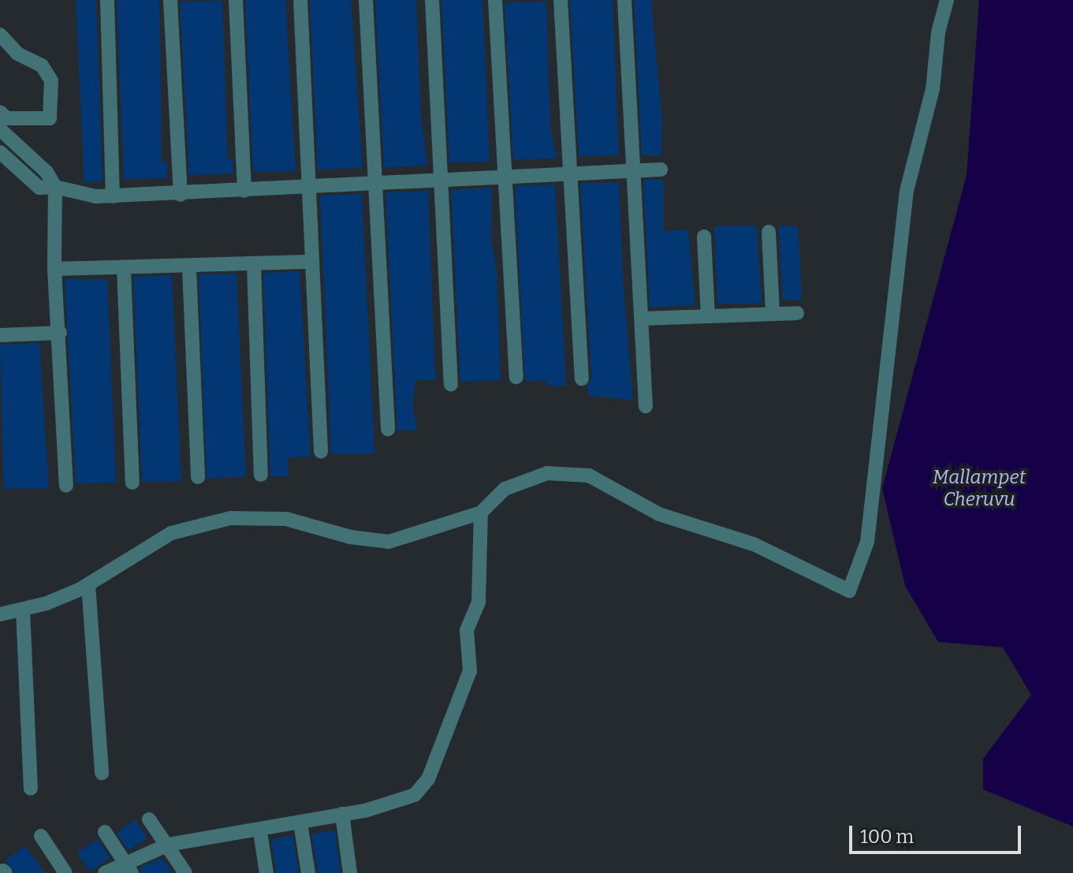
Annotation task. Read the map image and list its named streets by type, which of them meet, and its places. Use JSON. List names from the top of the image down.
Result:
{
  "water": ["Mallampet Cheruvu"],
  "scale_bar": "100 m"
}
